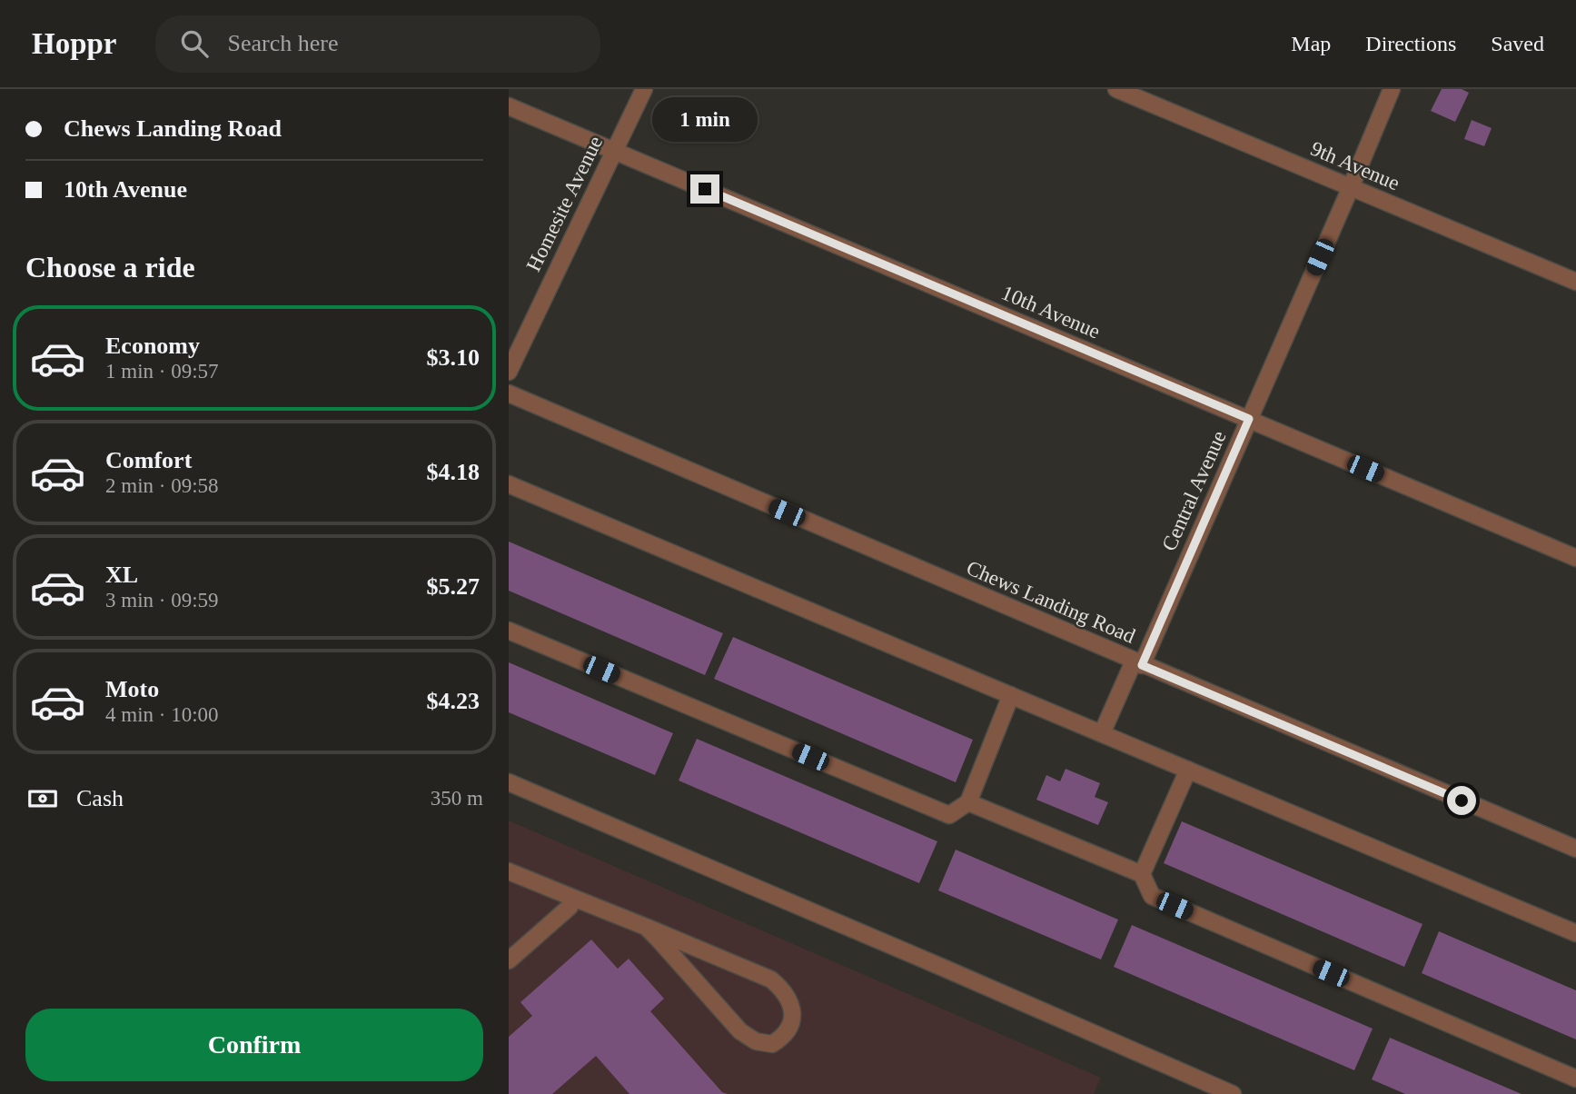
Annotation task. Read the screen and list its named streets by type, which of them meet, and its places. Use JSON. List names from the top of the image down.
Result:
{
  "streets": {
    "street": [
      "9th Avenue",
      "Homesite Avenue",
      "10th Avenue",
      "Central Avenue",
      "Chews Landing Road"
    ]
  },
  "crossings": [
    ["9th Avenue", "Central Avenue"],
    ["Homesite Avenue", "10th Avenue"],
    ["10th Avenue", "Central Avenue"],
    ["Central Avenue", "Chews Landing Road"]
  ],
  "page": {
    "header": "Hoppr",
    "search": "Search here",
    "nav": ["Map", "Directions", "Saved"],
    "banner": ["Chews Landing Road", "10th Avenue"],
    "bubble": "1 min",
    "heading": "Choose a ride",
    "list": [
      {
        "name": "Economy",
        "note": "1 min · 09:57",
        "value": "$3.10"
      },
      {
        "name": "Comfort",
        "note": "2 min · 09:58",
        "value": "$4.18"
      },
      {
        "name": "XL",
        "note": "3 min · 09:59",
        "value": "$5.27"
      },
      {
        "name": "Moto",
        "note": "4 min · 10:00",
        "value": "$4.23"
      }
    ],
    "pay": ["Cash", "350 m"],
    "buttons": "Confirm"
  }
}
